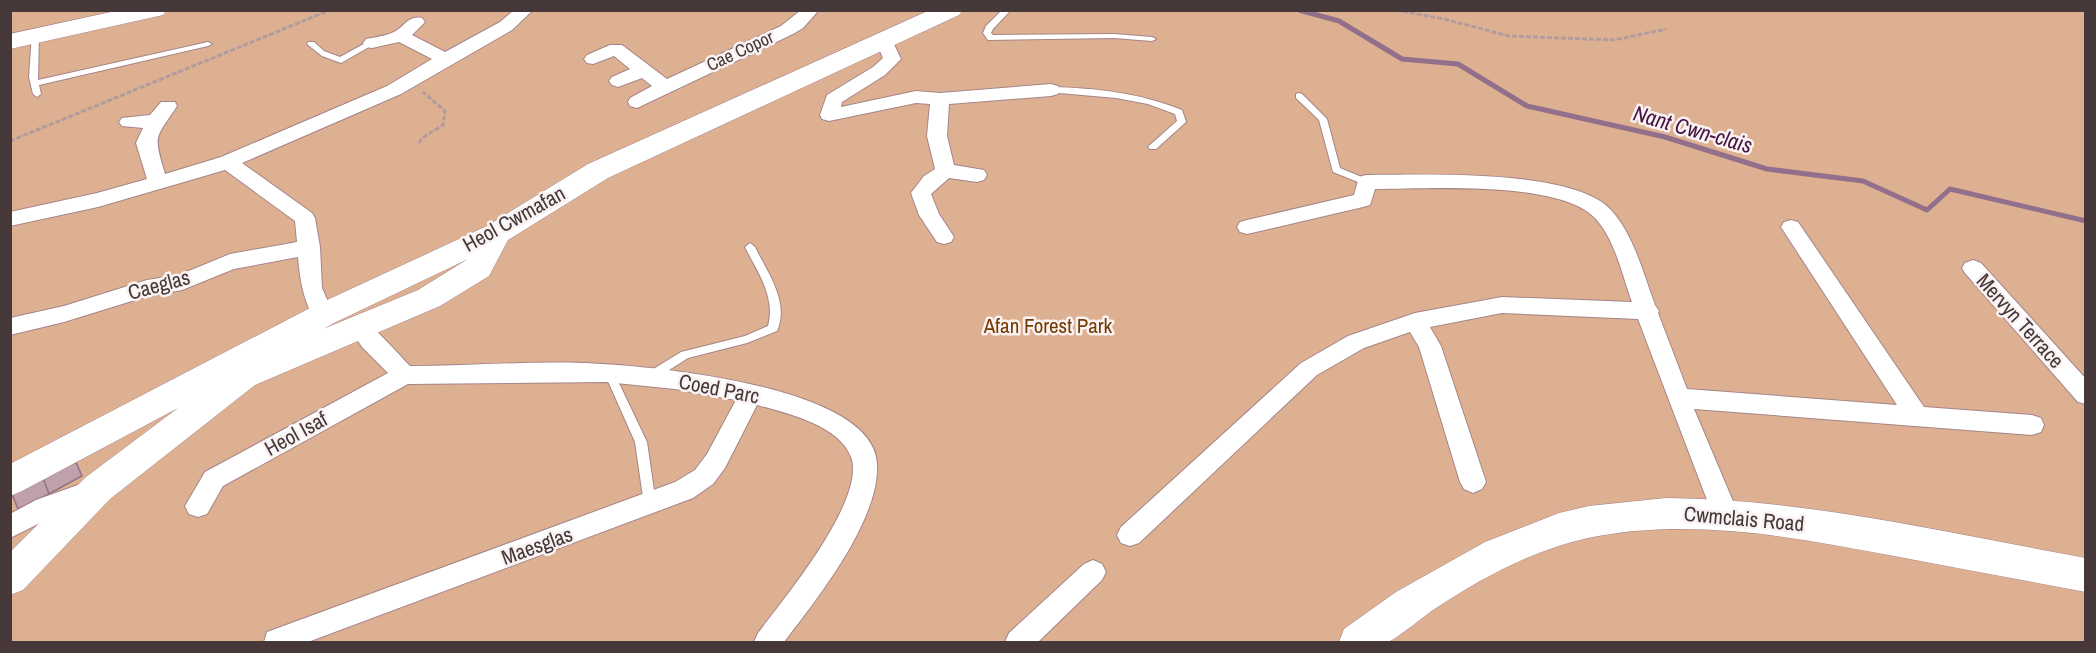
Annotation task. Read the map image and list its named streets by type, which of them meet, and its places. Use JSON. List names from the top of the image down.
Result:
{
  "streets": {
    "street": [
      "Cae Copor",
      "Heol Cwmafan",
      "Caeglas",
      "Mervyn Terrace",
      "Coed Parc",
      "Heol Isaf",
      "Cwmclais Road",
      "Maesglas"
    ]
  },
  "crossings": [
    ["Coed Parc", "Heol Isaf"],
    ["Coed Parc", "Maesglas"]
  ],
  "water": ["Nant Cwn-clais"],
  "parks": ["Afan Forest Park"]
}
